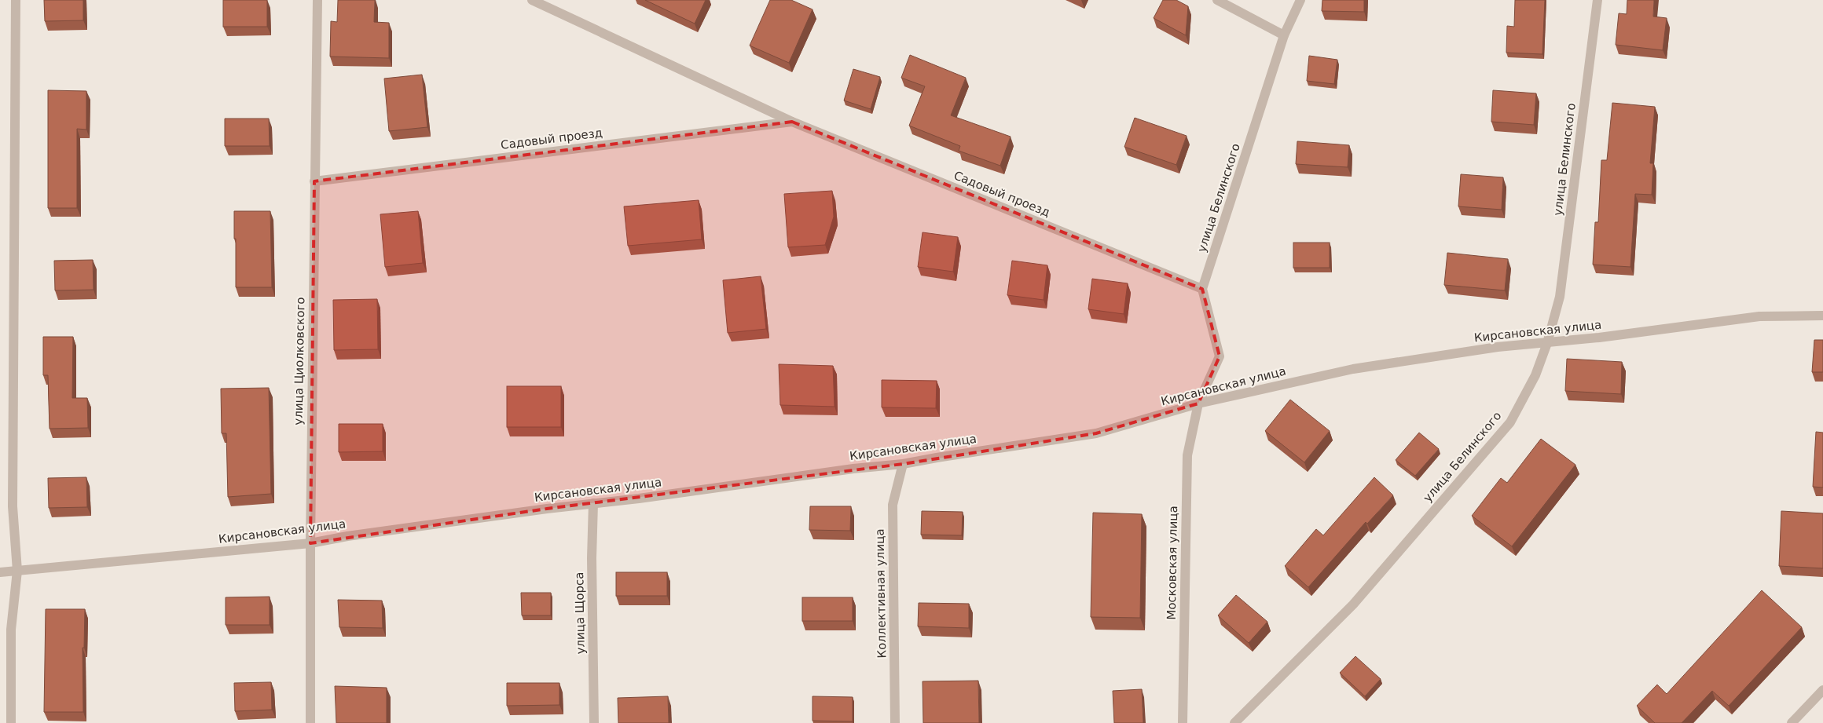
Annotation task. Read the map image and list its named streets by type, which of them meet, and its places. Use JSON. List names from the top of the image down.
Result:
{
  "streets": {
    "street": [
      "Садовый проезд",
      "улица Белинского",
      "Кирсановская улица",
      "улица Циолковского",
      "Московская улица",
      "Коллективная улица",
      "улица Щорса"
    ]
  },
  "crossings": [
    ["Садовый проезд", "улица Белинского"],
    ["Садовый проезд", "улица Циолковского"],
    ["улица Белинского", "Кирсановская улица"],
    ["Кирсановская улица", "улица Циолковского"],
    ["Кирсановская улица", "Московская улица"],
    ["Кирсановская улица", "Коллективная улица"],
    ["Кирсановская улица", "улица Щорса"]
  ]
}
